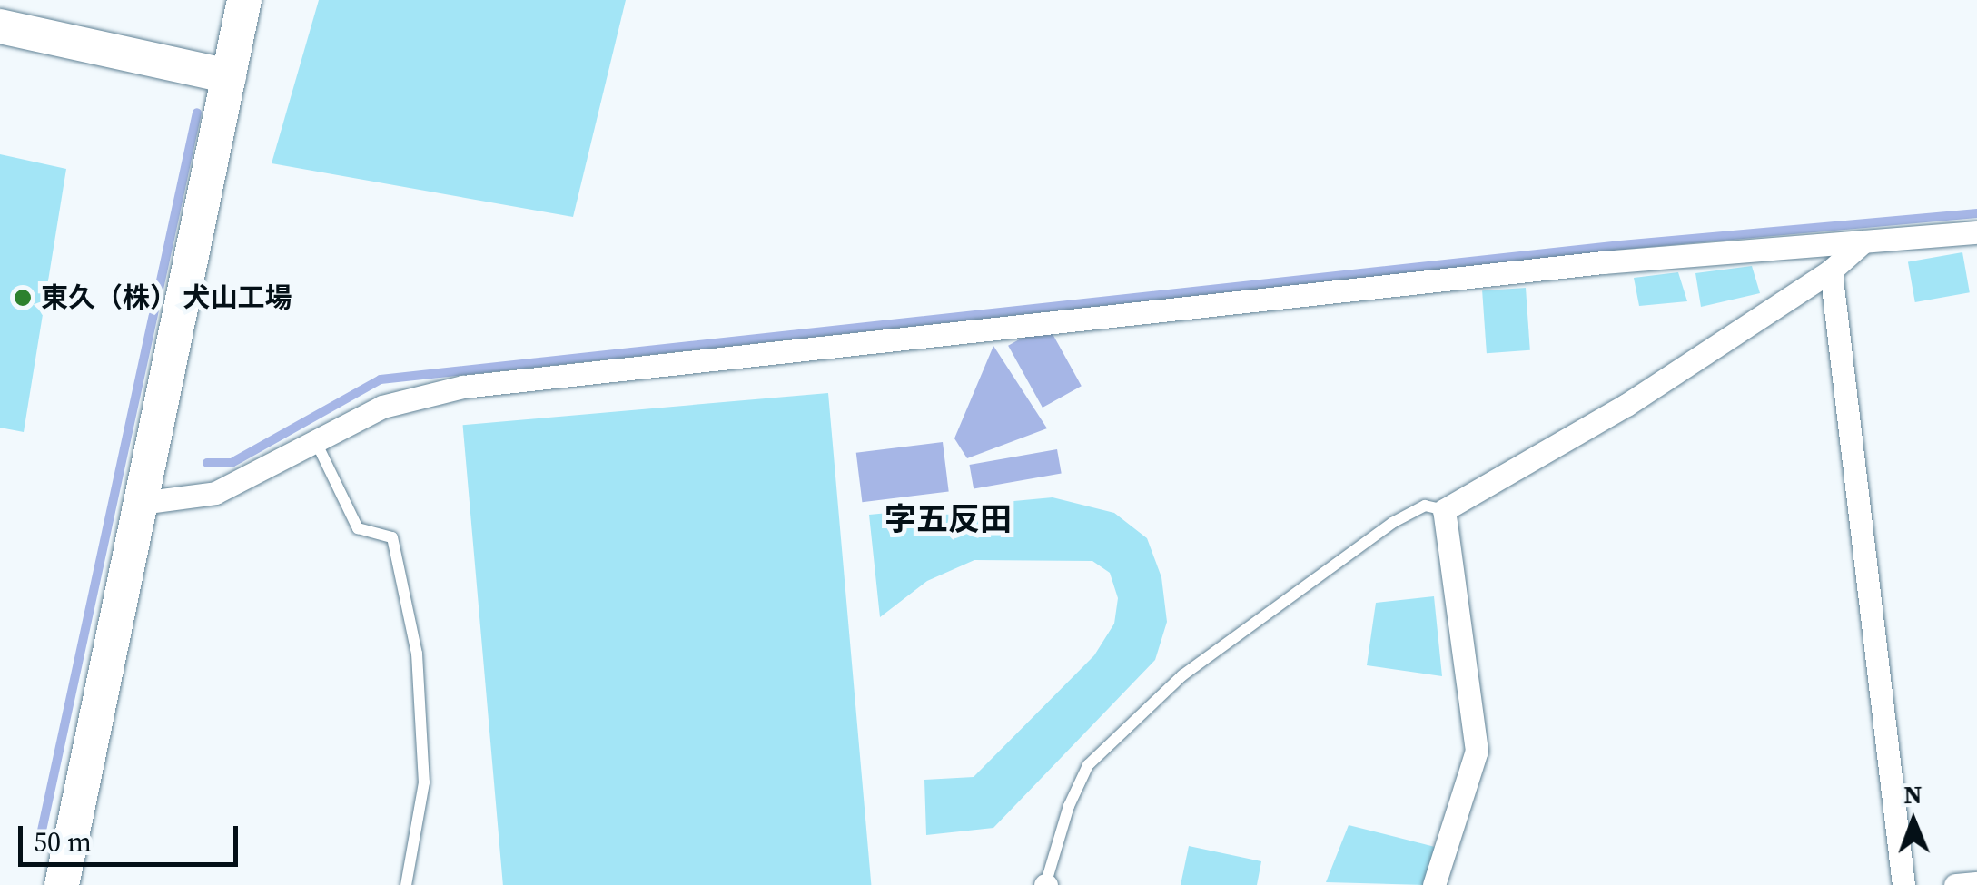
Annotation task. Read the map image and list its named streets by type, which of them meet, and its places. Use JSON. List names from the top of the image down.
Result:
{
  "districts": ["字五反田"],
  "places": ["東久（株） 犬山工場"],
  "scale_bar": "50 m",
  "north": "top"
}
